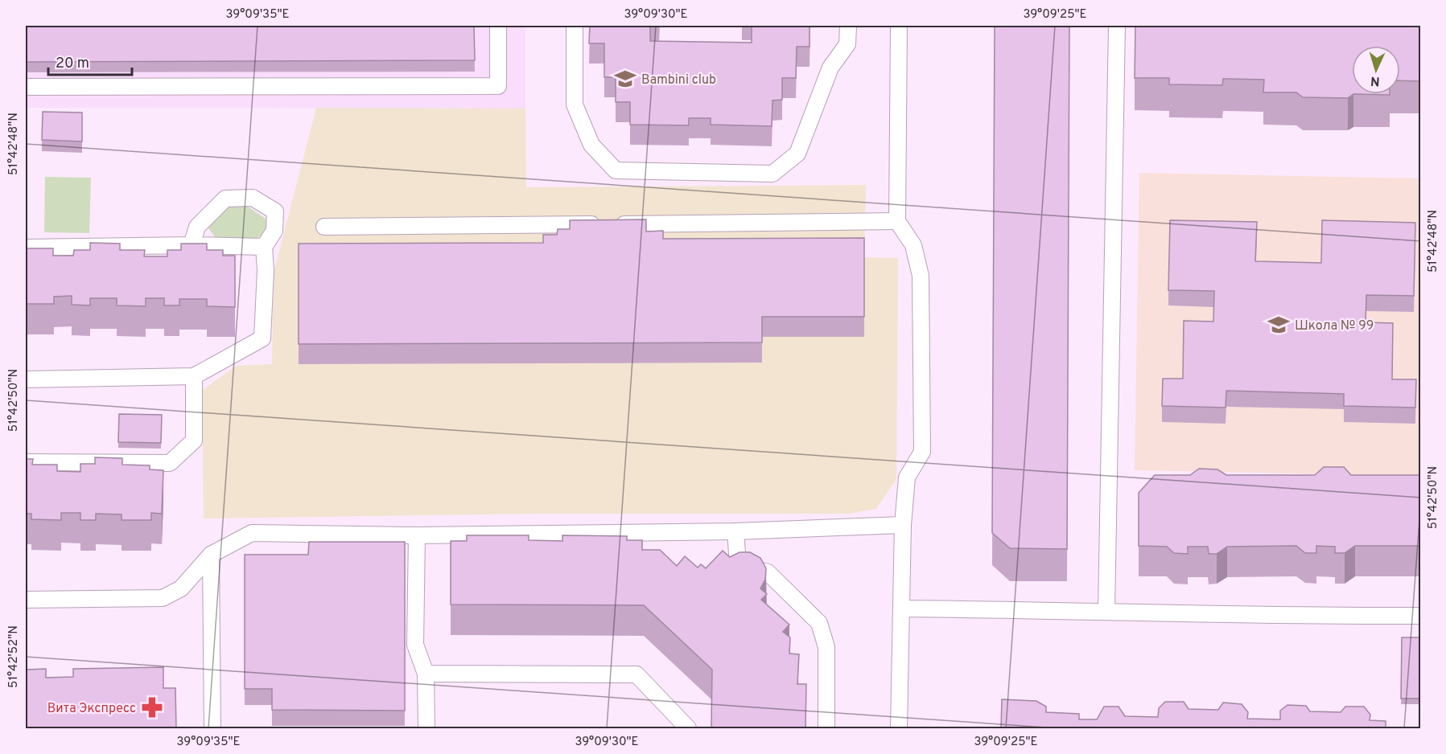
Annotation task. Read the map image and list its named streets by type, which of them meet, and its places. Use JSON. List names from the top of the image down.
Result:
{
  "places": {
    "school or university": ["Bambini club", "Школа № 99"],
    "pharmacy": ["Вита Экспресс"]
  },
  "scale_bar": "20 m",
  "north": "bottom",
  "coordinates": [
    "39°09'35\"E",
    "39°09'30\"E",
    "39°09'25\"E",
    "51°42'48\"N",
    "51°42'50\"N",
    "51°42'52\"N"
  ]
}
